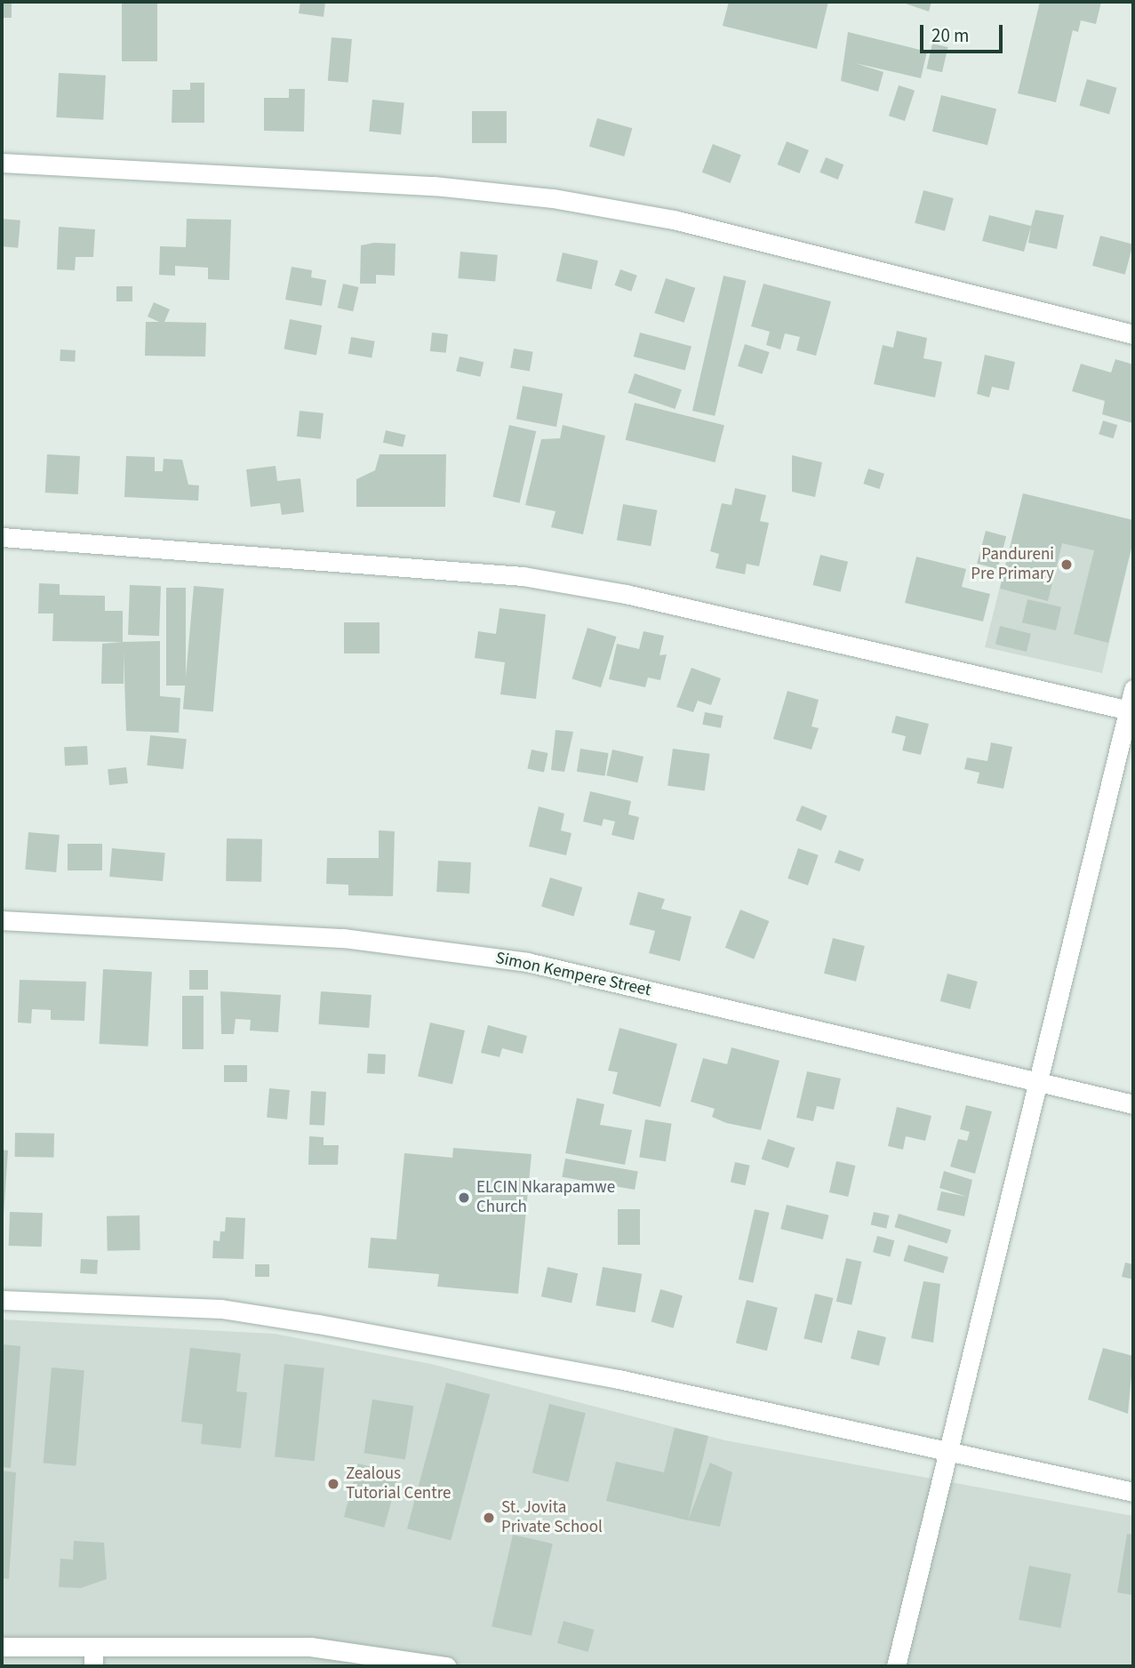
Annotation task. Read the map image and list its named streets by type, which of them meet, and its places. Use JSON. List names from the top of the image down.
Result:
{
  "streets": {
    "street": ["Simon Kempere Street"]
  },
  "places": [
    "Pandureni Pre Primary",
    "ELCIN Nkarapamwe Church",
    "Zealous Tutorial Centre",
    "St. Jovita Private School"
  ],
  "scale_bar": "20 m"
}
